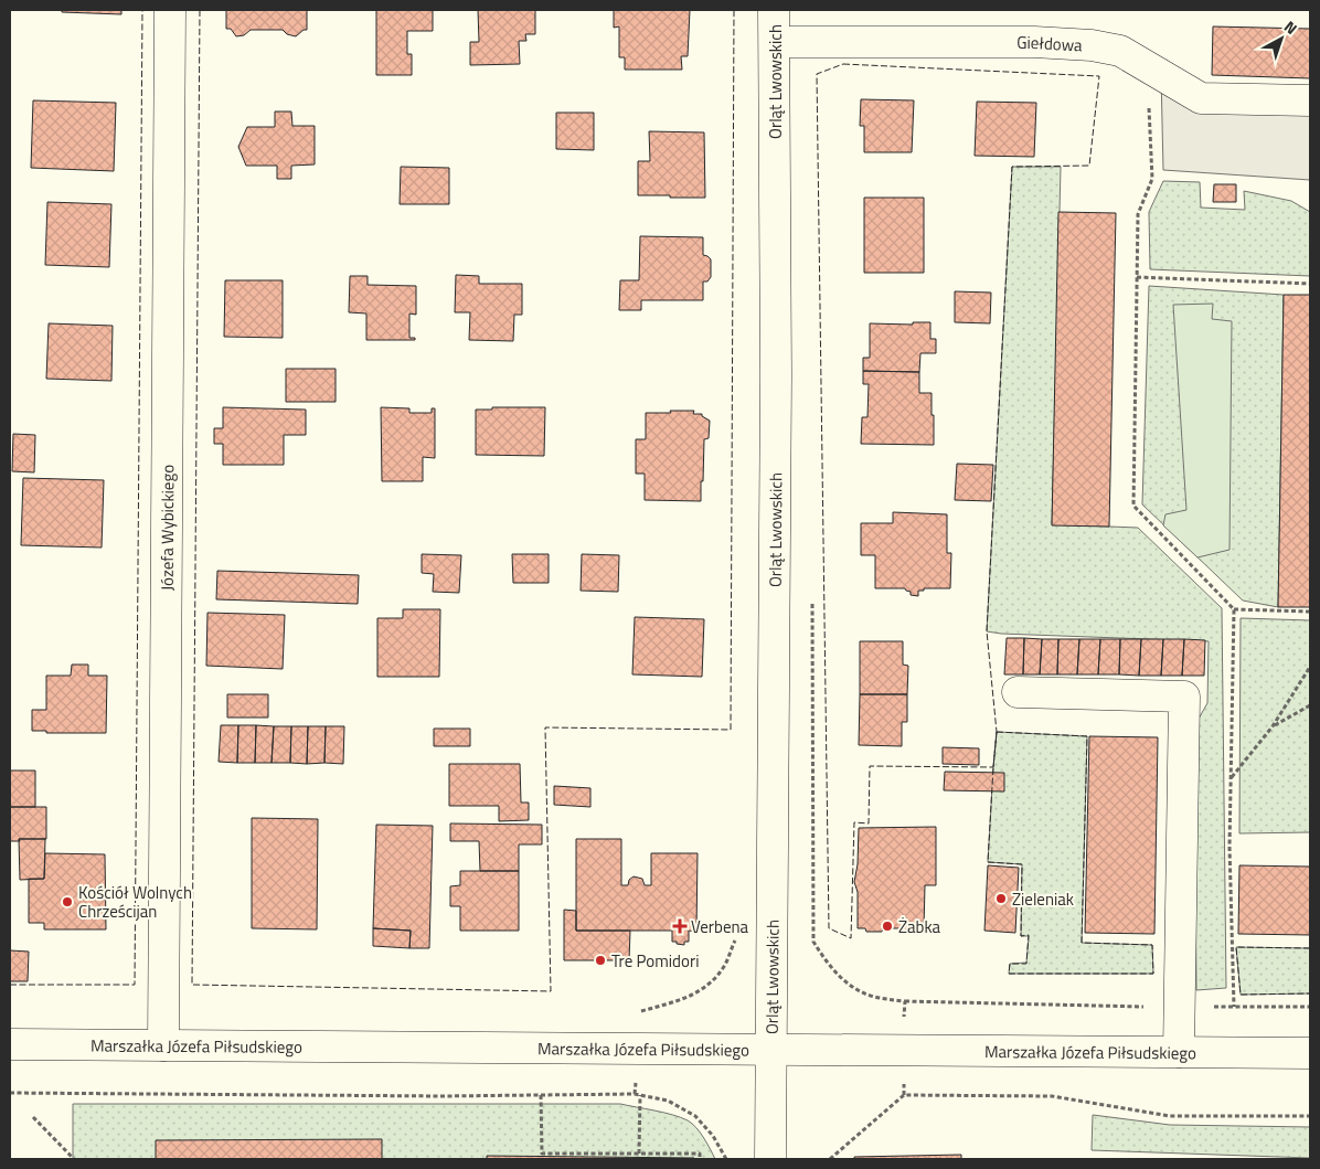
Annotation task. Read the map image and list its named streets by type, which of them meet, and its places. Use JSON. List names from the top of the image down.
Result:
{
  "streets": {
    "street": [
      "Giełdowa",
      "Orląt Lwowskich",
      "Józefa Wybickiego",
      "Marszałka Józefa Piłsudskiego"
    ]
  },
  "crossings": [
    ["Giełdowa", "Orląt Lwowskich"],
    ["Orląt Lwowskich", "Marszałka Józefa Piłsudskiego"],
    ["Józefa Wybickiego", "Marszałka Józefa Piłsudskiego"]
  ],
  "places": {
    "other": [
      "Zieleniak",
      "Kościół Wolnych Chrześcijan",
      "Żabka",
      "Tre Pomidori"
    ],
    "health": ["Verbena"]
  },
  "north": "top right"
}
